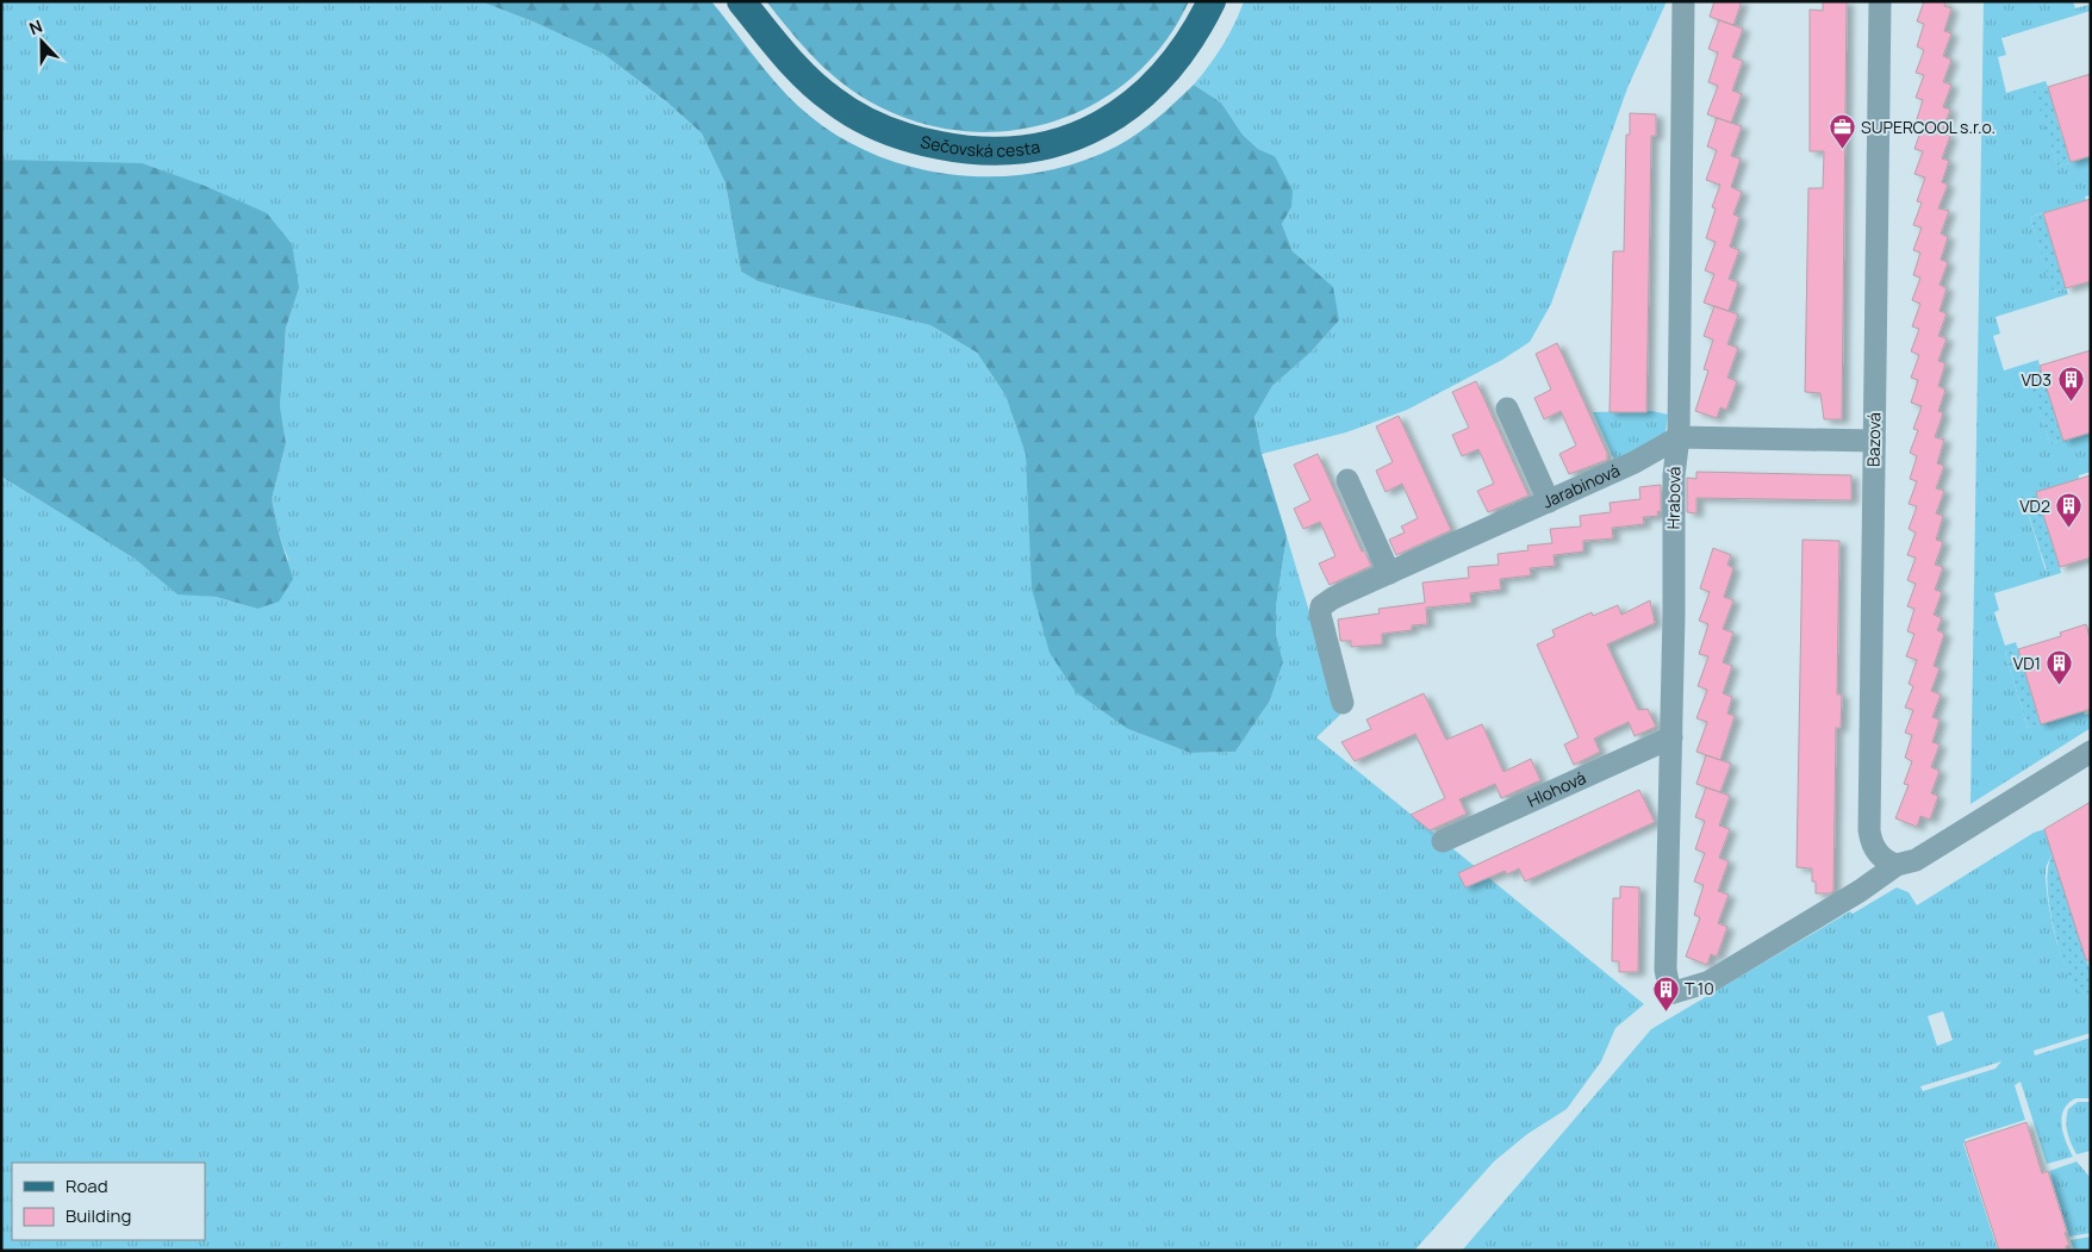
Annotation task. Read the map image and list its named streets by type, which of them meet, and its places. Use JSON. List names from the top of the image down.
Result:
{
  "streets": {
    "main road": ["Sečovská cesta"],
    "street": [
      "Bazová",
      "Jarabinová",
      "Hrabová",
      "Hlohová"
    ]
  },
  "crossings": [
    ["Bazová", "Hrabová"],
    ["Jarabinová", "Hrabová"],
    ["Hrabová", "Hlohová"]
  ],
  "places": {
    "office": ["SUPERCOOL s.r.o."],
    "building": [
      "VD3",
      "VD2",
      "VD1",
      "T 10"
    ]
  },
  "legend": ["Road", "Building"],
  "north": "top"
}
